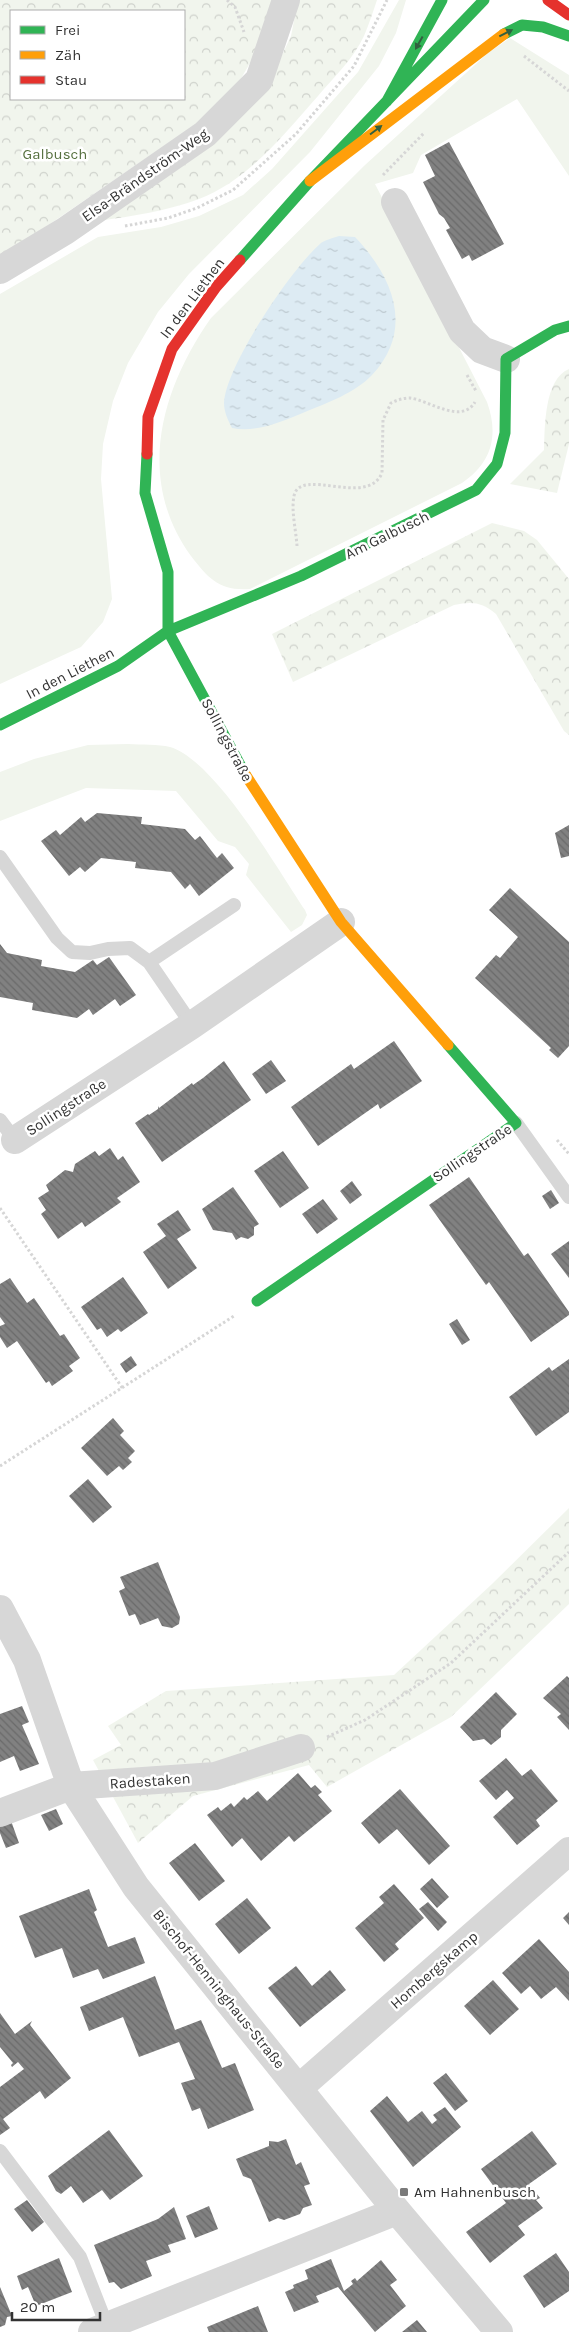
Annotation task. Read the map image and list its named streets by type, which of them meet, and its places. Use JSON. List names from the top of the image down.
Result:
{
  "streets": {
    "street": [
      "Elsa-Brändström-Weg",
      "In den Liethen",
      "Am Galbusch",
      "Sollingstraße",
      "Radestaken",
      "Hombergskamp",
      "Bischof-Henninghaus-Straße"
    ]
  },
  "crossings": [
    ["In den Liethen", "Am Galbusch"],
    ["In den Liethen", "Sollingstraße"],
    ["Am Galbusch", "Sollingstraße"],
    ["Radestaken", "Bischof-Henninghaus-Straße"],
    ["Hombergskamp", "Bischof-Henninghaus-Straße"]
  ],
  "parks": ["Galbusch"],
  "places": {
    "transit": ["Am Hahnenbusch"]
  },
  "legend": ["Frei", "Zäh", "Stau"],
  "scale_bar": "20 m"
}
